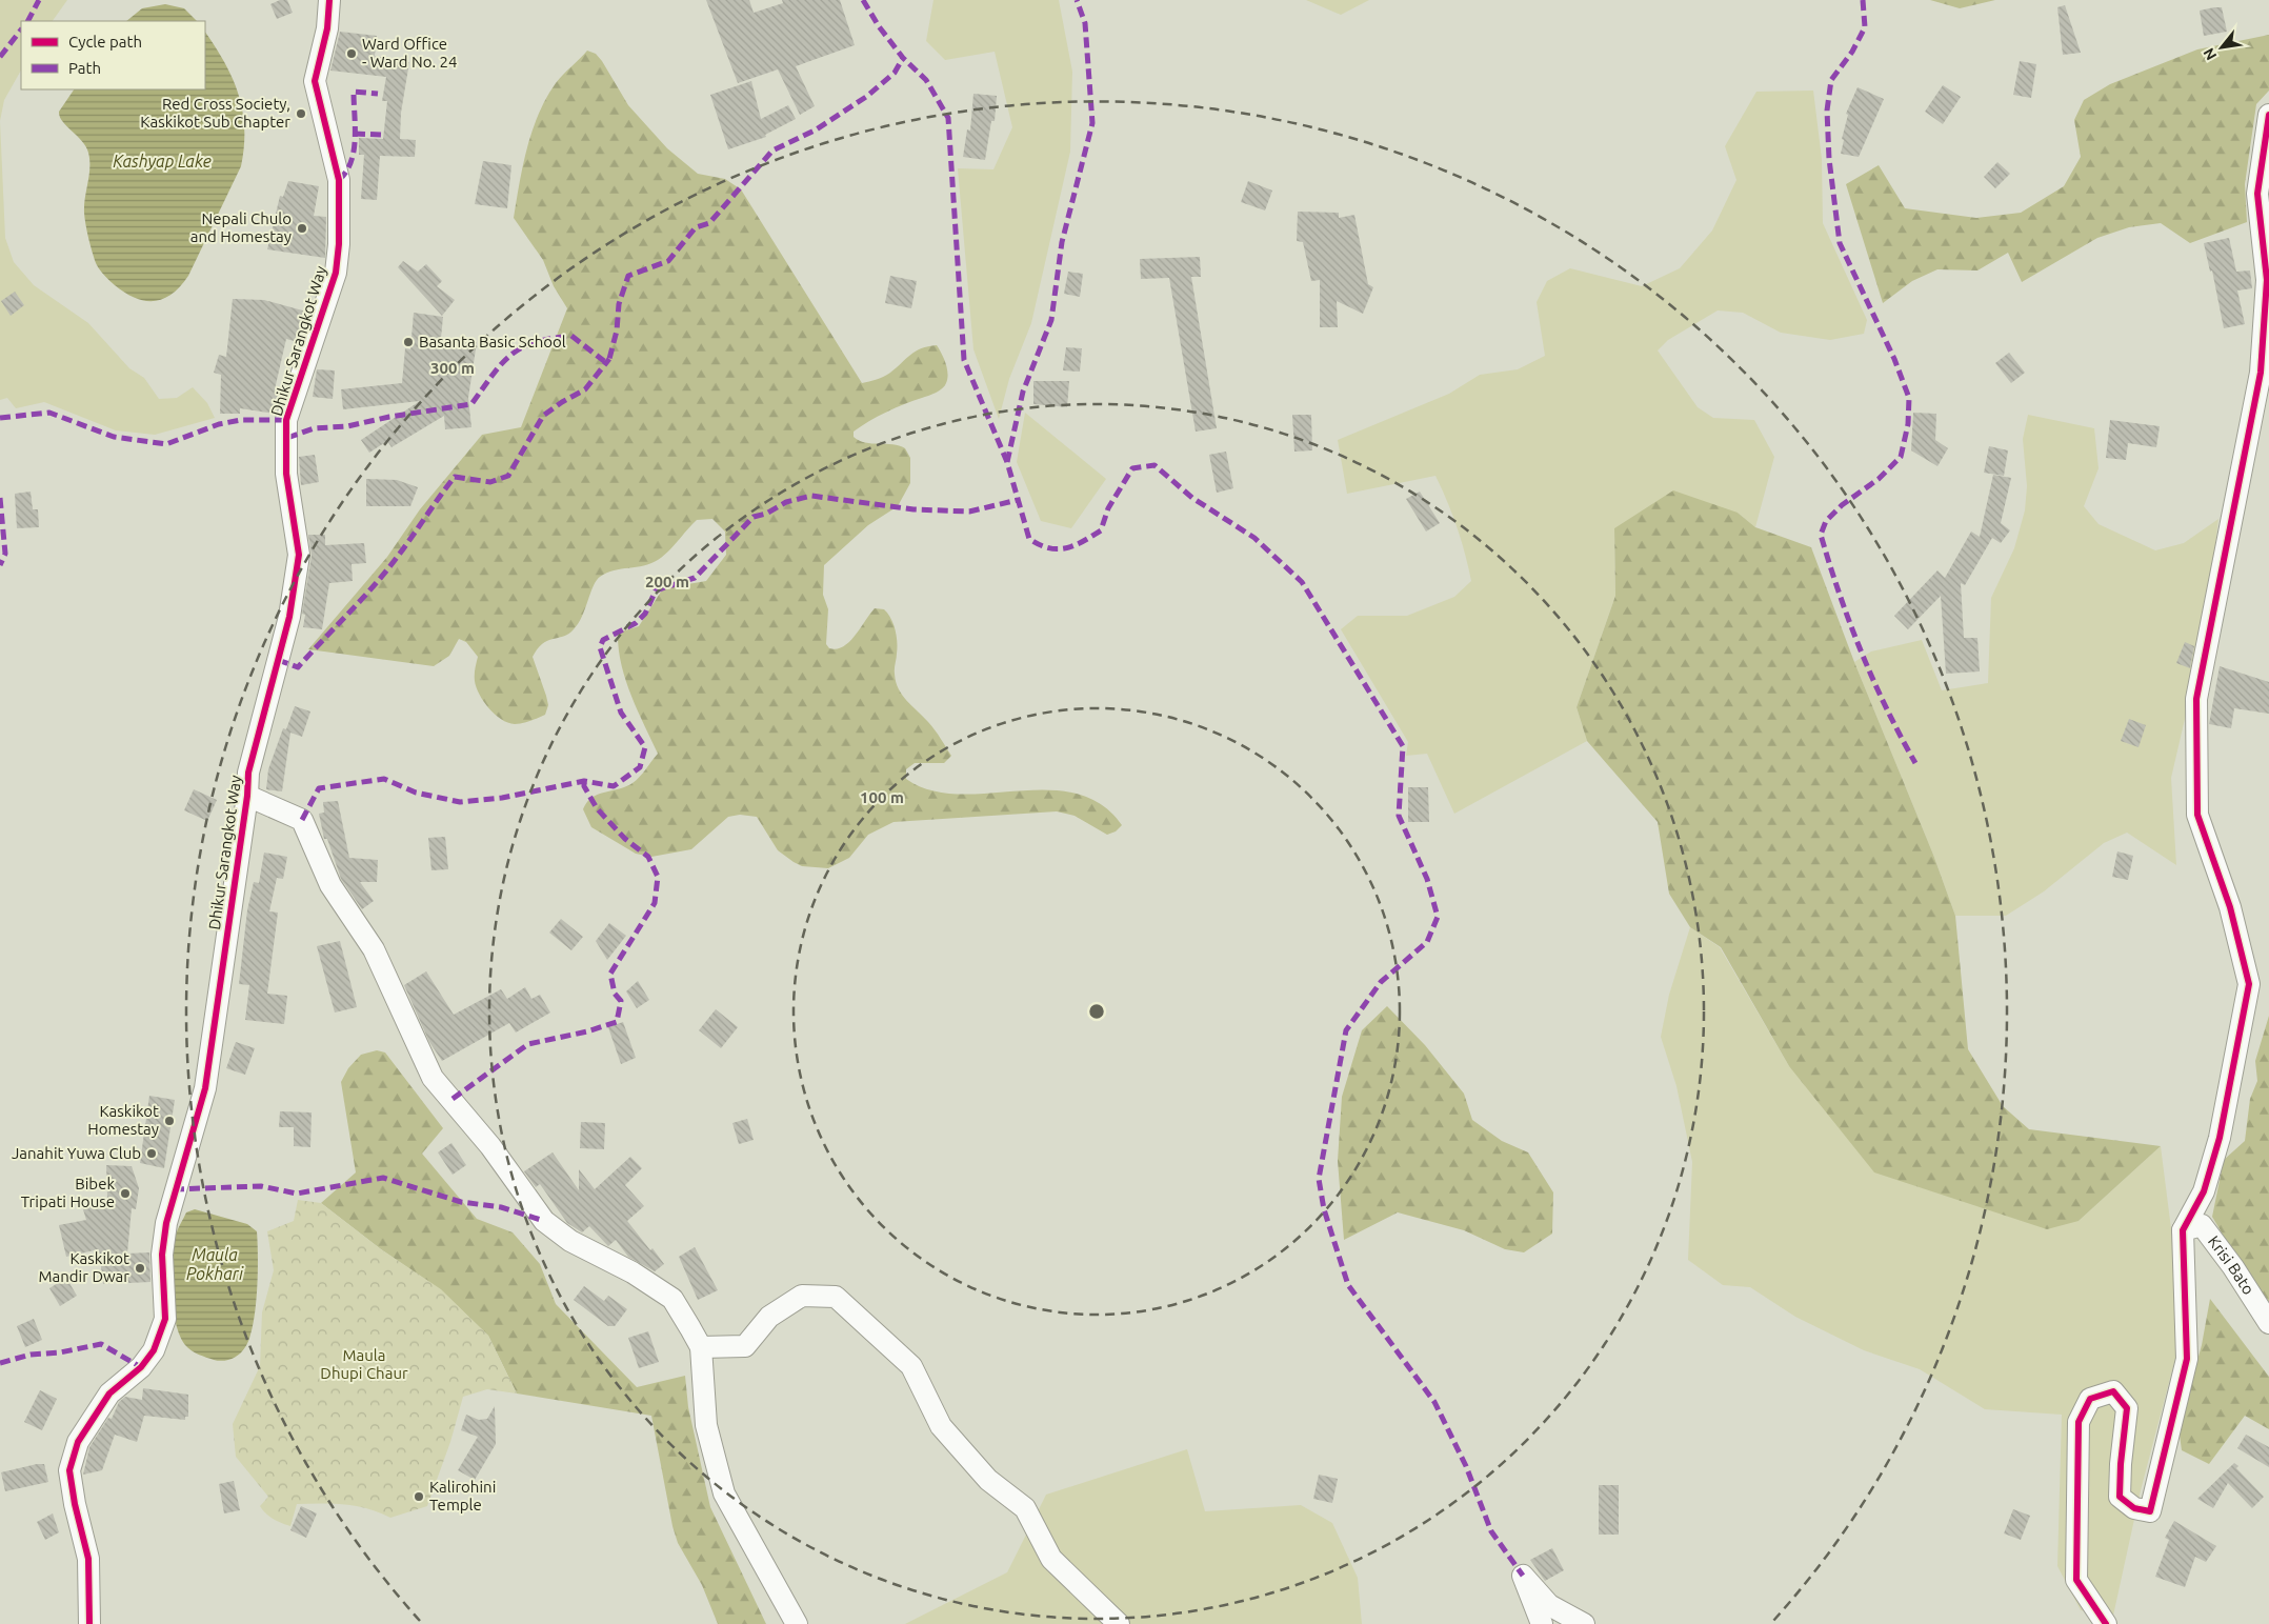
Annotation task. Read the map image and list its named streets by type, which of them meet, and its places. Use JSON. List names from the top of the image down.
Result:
{
  "streets": {
    "street": ["Dhikur Sarangkot Way", "Krisi Bato"]
  },
  "water": ["Kashyap Lake", "Maula Pokhari"],
  "parks": ["Maula Dhupi Chaur"],
  "places": [
    "Ward Office - Ward No. 24",
    "Red Cross Society, Kaskikot Sub Chapter",
    "Nepali Chulo and Homestay",
    "Basanta Basic School",
    "Kaskikot Homestay",
    "Janahit Yuwa Club",
    "Bibek Tripati House",
    "Kaskikot Mandir Dwar",
    "Kalirohini Temple"
  ],
  "legend": ["Cycle path", "Path"],
  "north": "bottom left",
  "rings": ["300 m", "200 m", "100 m"]
}
